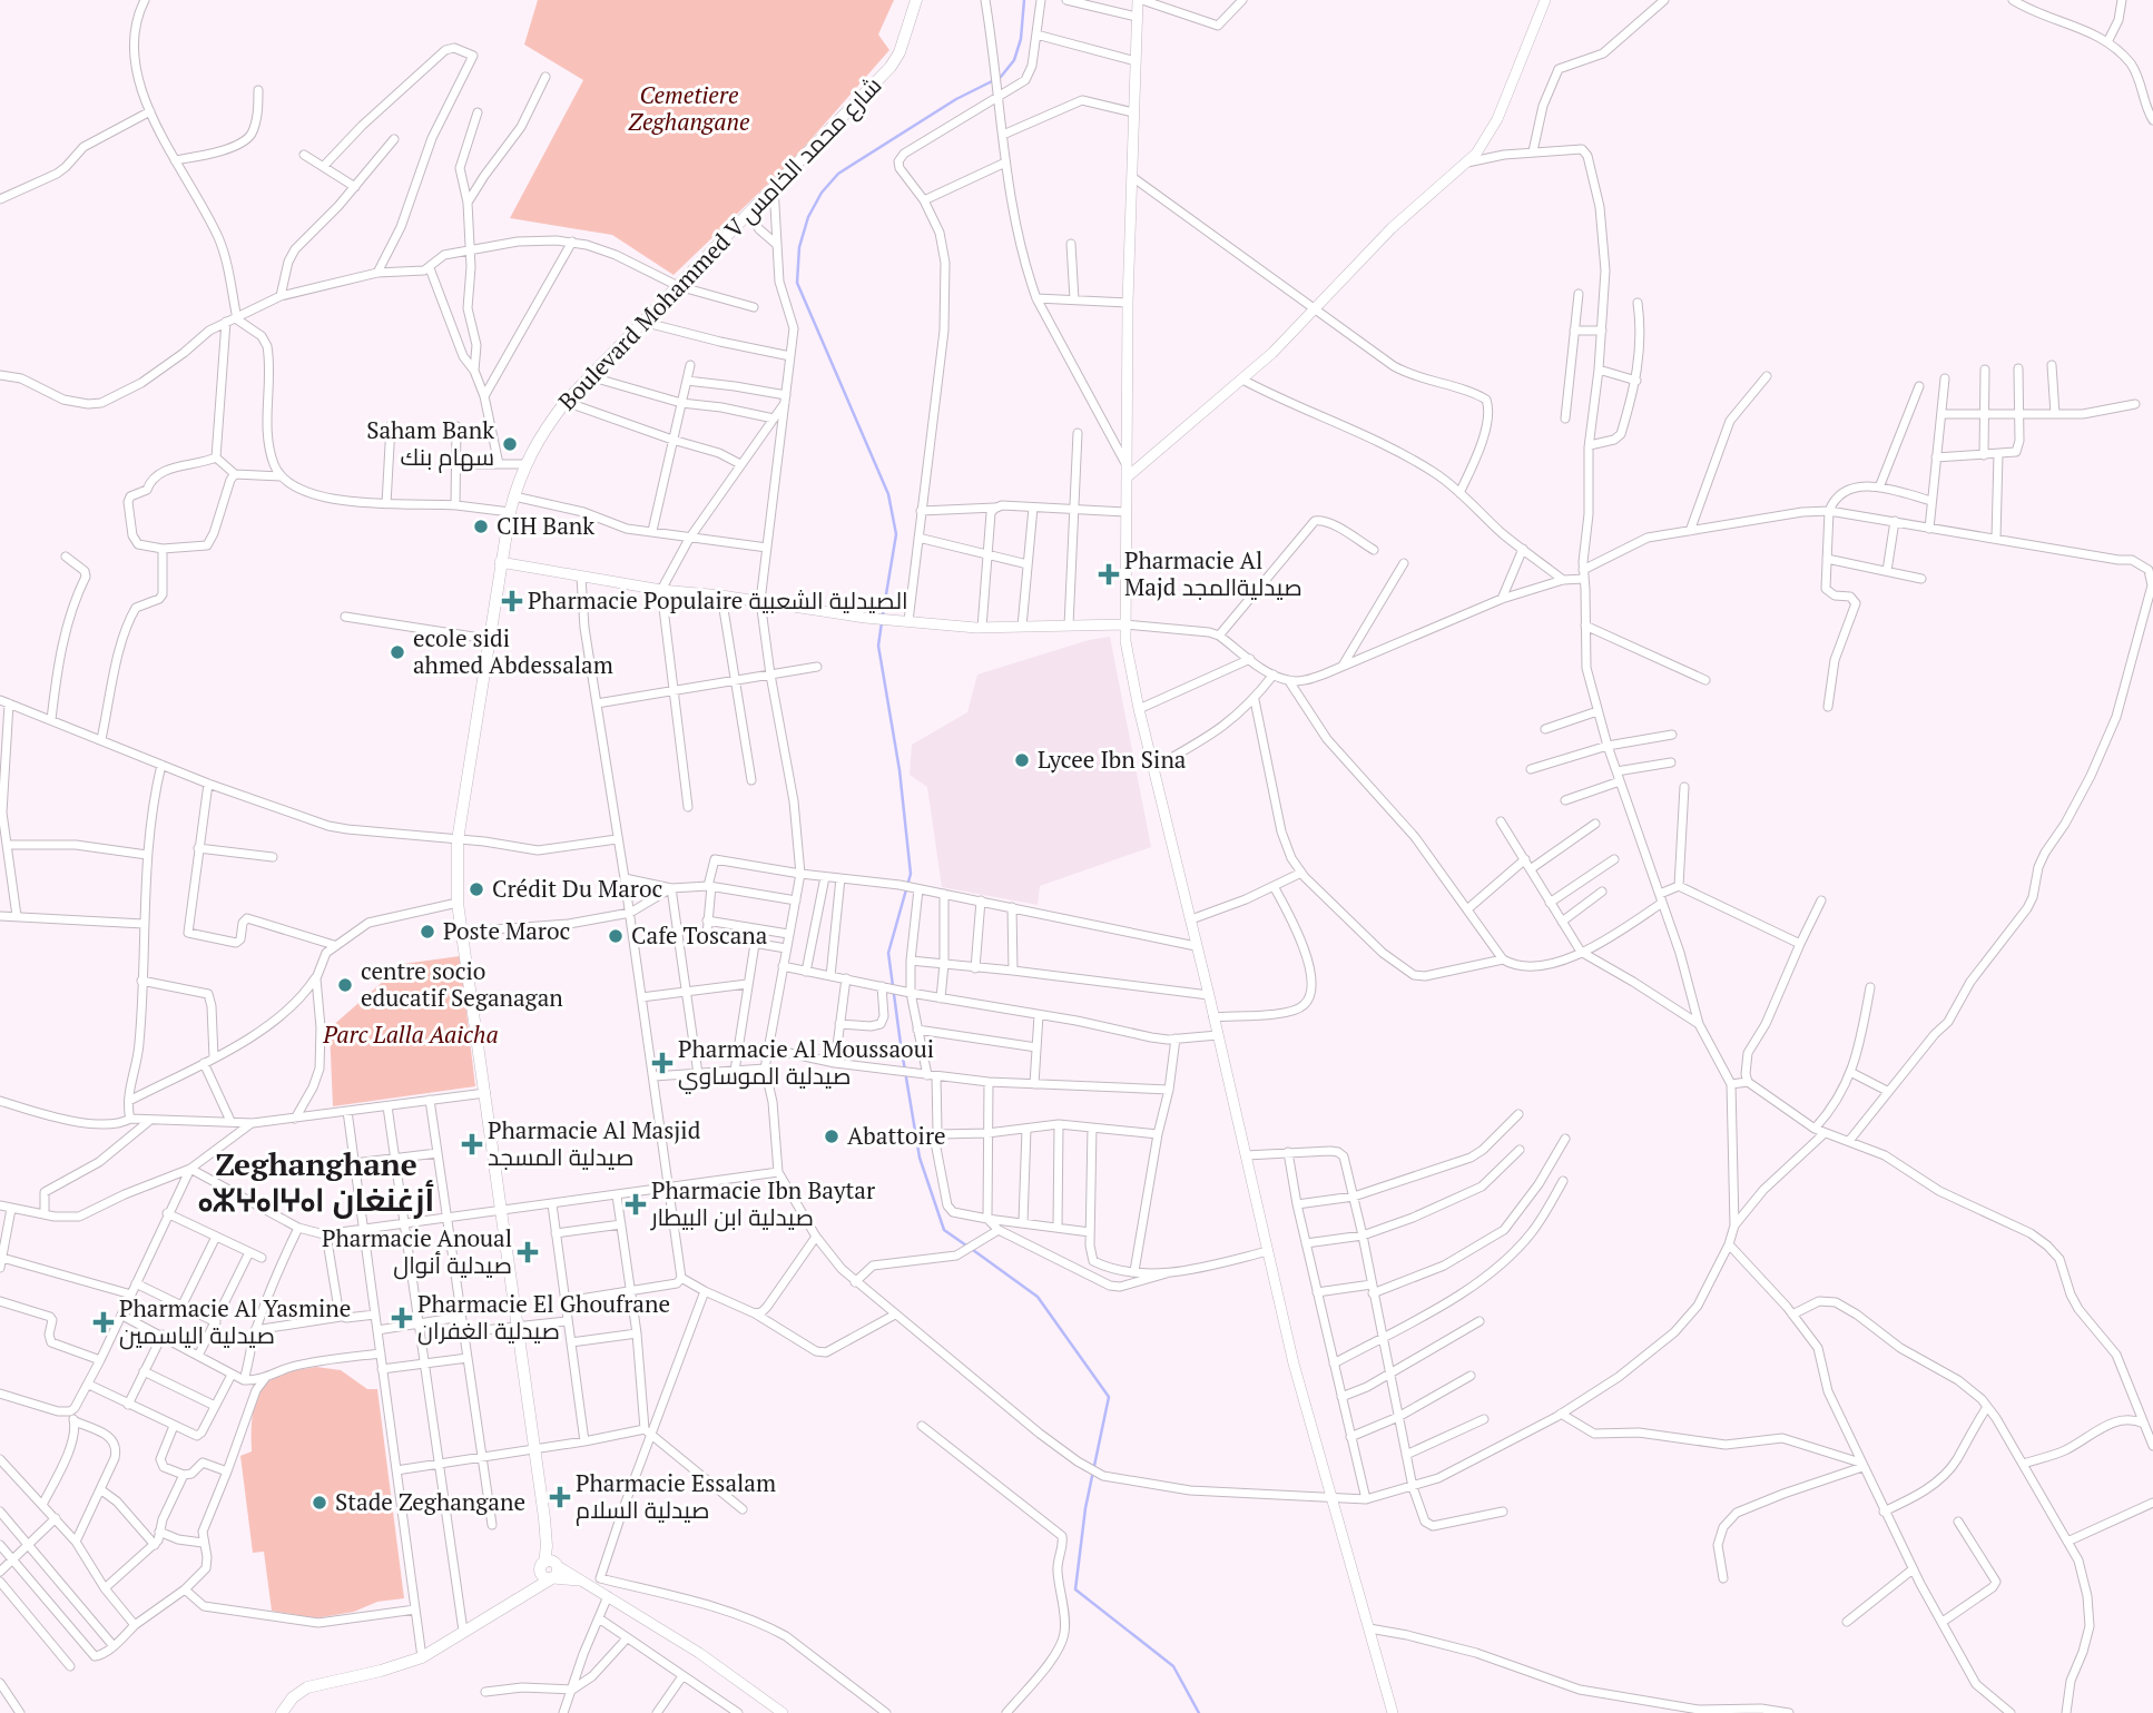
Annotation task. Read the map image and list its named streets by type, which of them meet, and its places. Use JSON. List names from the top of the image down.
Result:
{
  "streets": {
    "main road": ["Boulevard Mohammed V شارع محمد الخامس"]
  },
  "districts": ["Zeghanghane ⴰⵣⵖⴰⵏⵖⴰⵏ أزغنغان"],
  "parks": ["Cemetiere Zeghangane", "Parc Lalla Aaicha"],
  "places": {
    "other": [
      "Saham Bank سهام بنك",
      "CIH Bank",
      "ecole sidi ahmed Abdessalam",
      "Lycee Ibn Sina",
      "Crédit Du Maroc",
      "Poste Maroc",
      "Cafe Toscana",
      "centre socio educatif Seganagan",
      "Abattoire",
      "Stade Zeghangane"
    ],
    "health": [
      "Pharmacie Al Majd صيدليةالمجد",
      "Pharmacie Populaire الصيدلية الشعبية",
      "Pharmacie Al Moussaoui صيدلية الموساوي",
      "Pharmacie Al Masjid صيدلية المسجد",
      "Pharmacie Ibn Baytar صيدلية ابن البيطار",
      "Pharmacie Anoual صيدلية أنوال",
      "Pharmacie El Ghoufrane صيدلية الغفران",
      "Pharmacie Al Yasmine صيدلية الياسمين",
      "Pharmacie Essalam صيدلية السلام"
    ]
  }
}
